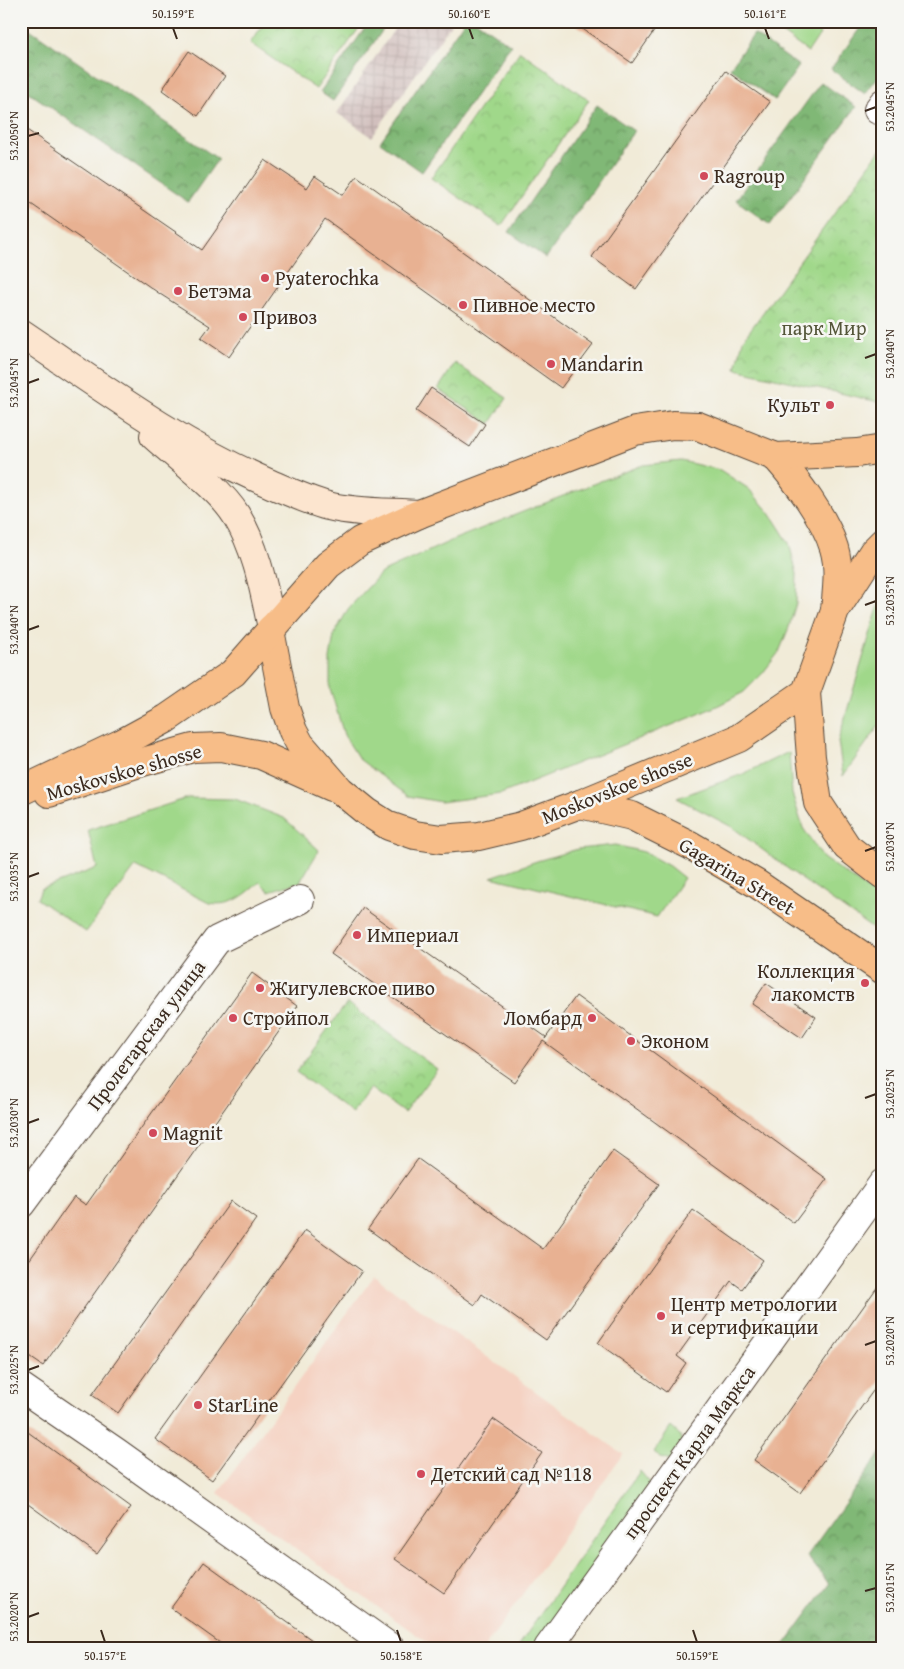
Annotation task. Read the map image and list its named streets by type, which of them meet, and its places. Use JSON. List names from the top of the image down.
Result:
{
  "streets": {
    "main road": ["Moskovskoe shosse", "Gagarina Street"],
    "street": ["Пролетарская улица", "проспект Карла Маркса"]
  },
  "crossings": [
    ["Moskovskoe shosse", "Gagarina Street"]
  ],
  "parks": ["парк Мир"],
  "places": [
    "Ragroup",
    "Pyaterochka",
    "Бетэма",
    "Пивное место",
    "Привоз",
    "Mandarin",
    "Культ",
    "Империал",
    "Коллекция лакомств",
    "Жигулевское пиво",
    "Стройпол",
    "Ломбард",
    "Эконом",
    "Magnit",
    "Центр метрологии и сертификации",
    "StarLine",
    "Детский сад №118"
  ],
  "coordinates": [
    "50.159°E",
    "50.160°E",
    "50.161°E",
    "53.2045°N",
    "53.2050°N",
    "53.2040°N",
    "53.2035°N",
    "53.2030°N",
    "53.2025°N",
    "53.2020°N",
    "53.2015°N",
    "50.157°E",
    "50.158°E"
  ]
}
